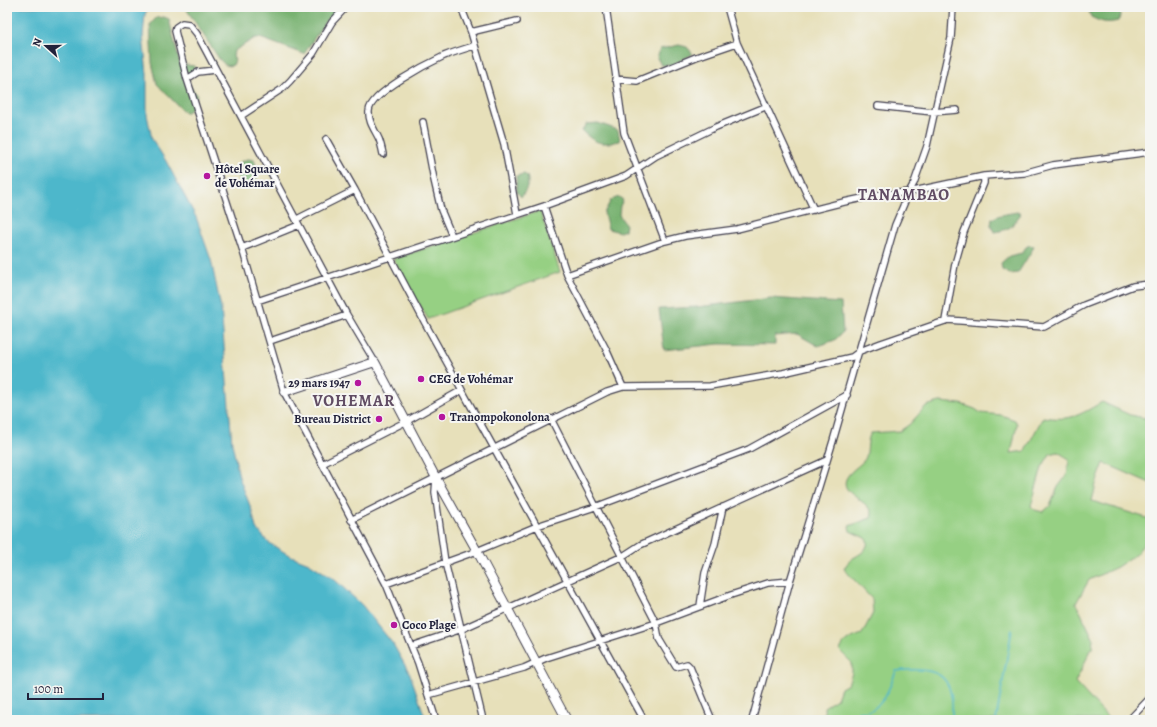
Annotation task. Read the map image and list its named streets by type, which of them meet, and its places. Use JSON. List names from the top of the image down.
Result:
{
  "districts": ["TANAMBAO", "VOHEMAR"],
  "places": [
    "Hôtel Square de Vohémar",
    "CEG de Vohémar",
    "29 mars 1947",
    "Tranompokonolona",
    "Bureau District",
    "Coco Plage"
  ],
  "scale_bar": "100 m",
  "north": "left"
}
